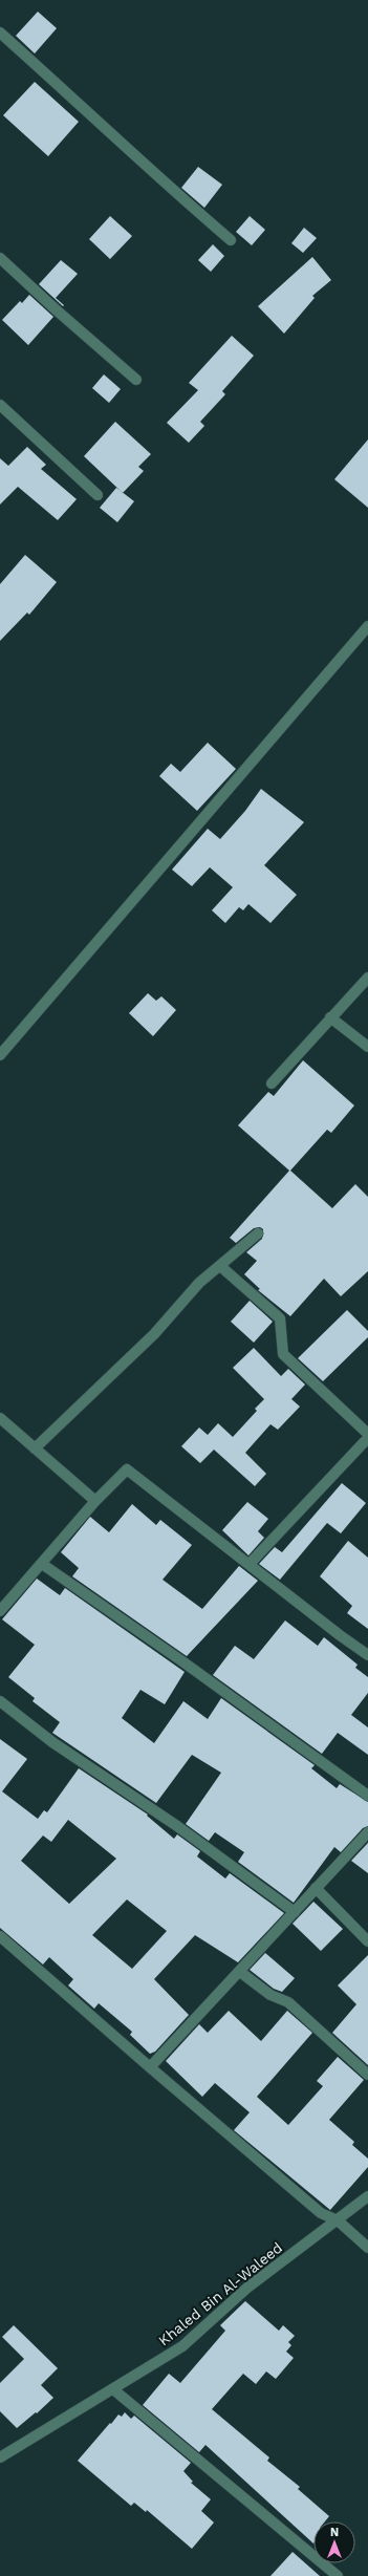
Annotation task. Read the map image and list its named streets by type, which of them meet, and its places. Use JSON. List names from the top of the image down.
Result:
{
  "streets": {
    "street": ["Khaled Bin Al-Waleed"]
  },
  "north": "top"
}
